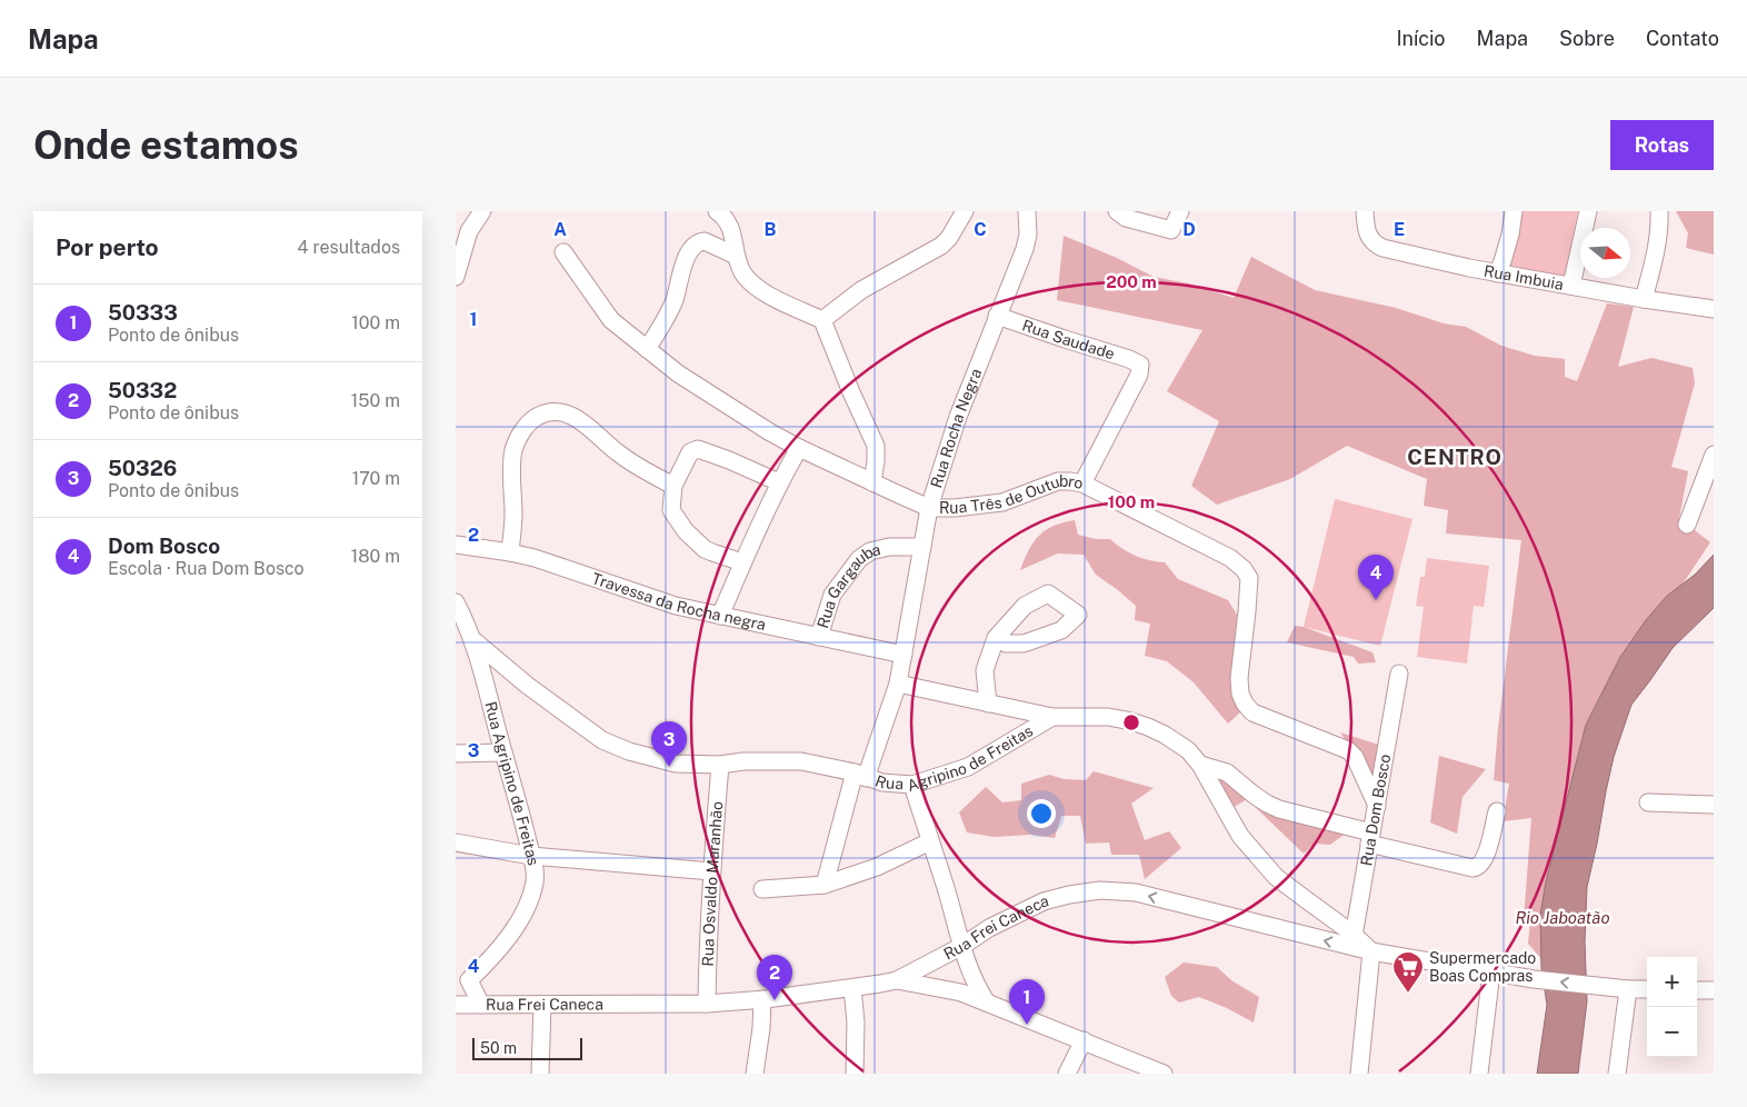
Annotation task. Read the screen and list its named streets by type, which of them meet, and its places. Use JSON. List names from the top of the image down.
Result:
{
  "streets": {
    "street": [
      "Rua Imbuia",
      "Rua Saudade",
      "Rua Rocha Negra",
      "Rua Três de Outubro",
      "Rua Gargauba",
      "Travessa da Rocha negra",
      "Rua Agripino de Freitas",
      "Rua Dom Bosco",
      "Rua Osvaldo Maranhão",
      "Rua Frei Caneca"
    ]
  },
  "crossings": [
    ["Rua Saudade", "Rua Rocha Negra"],
    ["Rua Saudade", "Rua Três de Outubro"],
    ["Rua Rocha Negra", "Rua Três de Outubro"],
    ["Rua Rocha Negra", "Rua Gargauba"],
    ["Rua Rocha Negra", "Travessa da Rocha negra"],
    ["Rua Rocha Negra", "Rua Agripino de Freitas"],
    ["Rua Três de Outubro", "Rua Dom Bosco"],
    ["Rua Gargauba", "Travessa da Rocha negra"],
    ["Rua Agripino de Freitas", "Rua Dom Bosco"],
    ["Rua Agripino de Freitas", "Rua Osvaldo Maranhão"],
    ["Rua Agripino de Freitas", "Rua Frei Caneca"],
    ["Rua Dom Bosco", "Rua Frei Caneca"],
    ["Rua Osvaldo Maranhão", "Rua Frei Caneca"]
  ],
  "districts": ["CENTRO"],
  "water": ["Rio Jaboatão"],
  "places": {
    "supermarket": ["Supermercado Boas Compras"]
  },
  "scale_bar": "50 m",
  "north": "right",
  "page": {
    "header": "Mapa",
    "nav": [
      "Início",
      "Mapa",
      "Sobre",
      "Contato"
    ],
    "buttons": "Rotas",
    "title": "Onde estamos",
    "heading": ["Por perto", "4 resultados"],
    "list": [
      {
        "mark": "1",
        "name": "50333",
        "note": "Ponto de ônibus",
        "value": "100 m"
      },
      {
        "mark": "2",
        "name": "50332",
        "note": "Ponto de ônibus",
        "value": "150 m"
      },
      {
        "mark": "3",
        "name": "50326",
        "note": "Ponto de ônibus",
        "value": "170 m"
      },
      {
        "mark": "4",
        "name": "Dom Bosco",
        "note": "Escola · Rua Dom Bosco",
        "value": "180 m"
      }
    ],
    "pins": [
      "4",
      "3",
      "2",
      "1"
    ],
    "map_buttons": ["+", "−"],
    "scale": "50 m"
  },
  "grid": {
    "columns": [
      "A",
      "B",
      "C",
      "D",
      "E"
    ],
    "rows": [
      "1",
      "2",
      "3",
      "4"
    ]
  },
  "rings": ["200 m", "100 m"]
}
